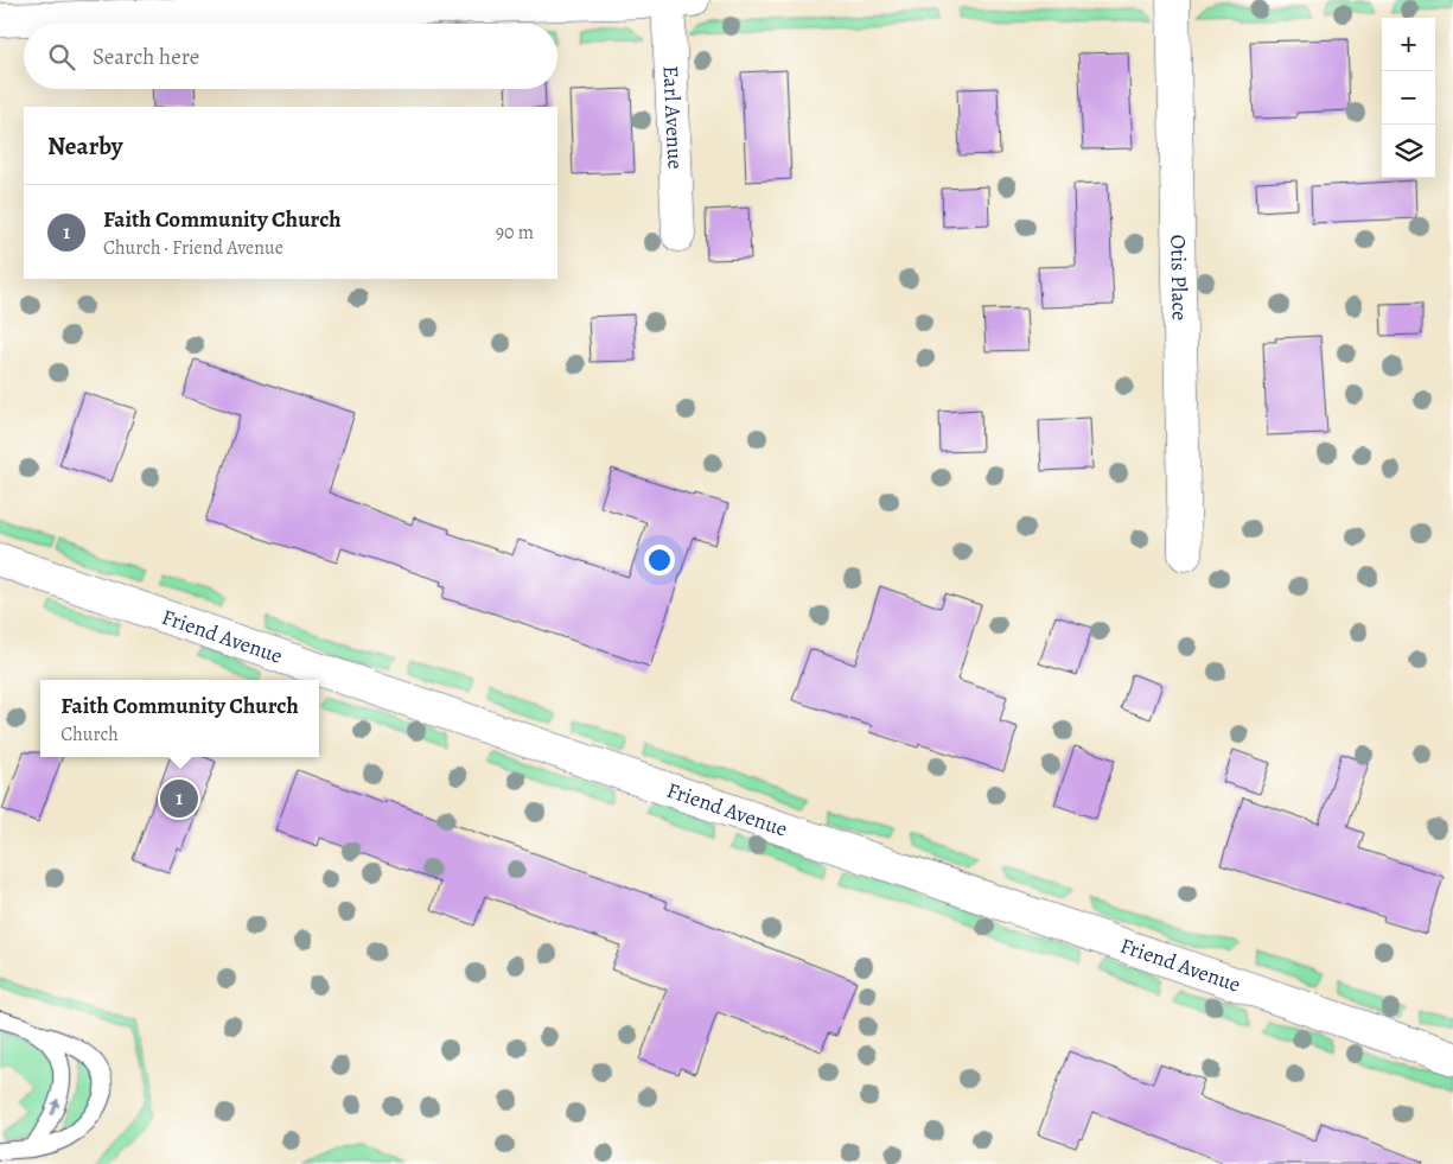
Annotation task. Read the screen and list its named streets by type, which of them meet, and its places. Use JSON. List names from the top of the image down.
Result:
{
  "streets": {
    "street": ["Earl Avenue", "Otis Place", "Friend Avenue"]
  },
  "page": {
    "map_buttons": ["+", "−"],
    "search": "Search here",
    "heading": "Nearby",
    "list": [
      {
        "mark": "1",
        "name": "Faith Community Church",
        "note": "Church · Friend Avenue",
        "value": "90 m"
      }
    ],
    "popup": ["Faith Community Church", "Church"],
    "pins": "1"
  }
}
